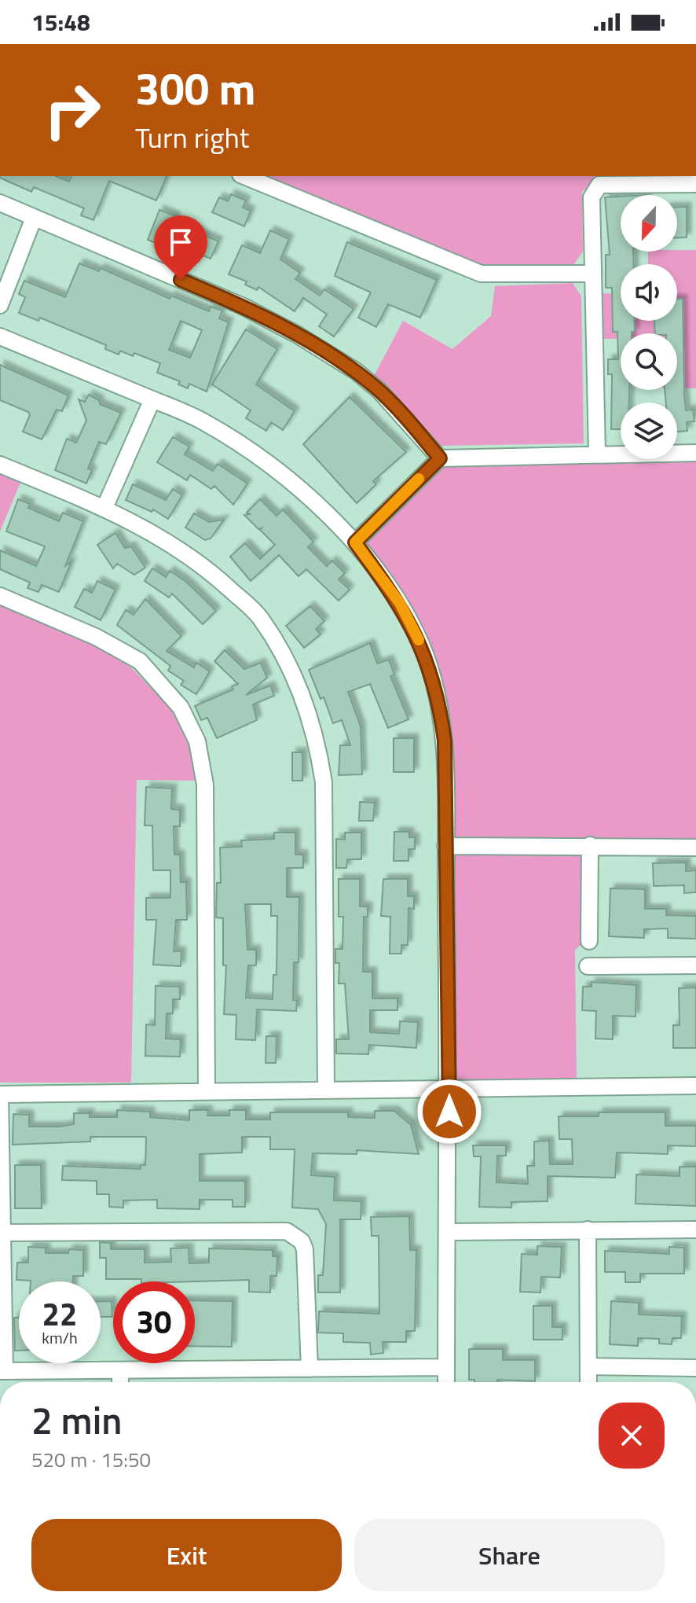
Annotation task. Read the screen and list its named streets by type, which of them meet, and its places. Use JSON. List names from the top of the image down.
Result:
{
  "north": "bottom",
  "page": {
    "status": "15:48",
    "turn": ["300 m", "Turn right"],
    "speed": "22 km/h",
    "limit": "30",
    "heading": ["2 min", "520 m · 15:50"],
    "buttons": ["Exit", "Share"]
  }
}
